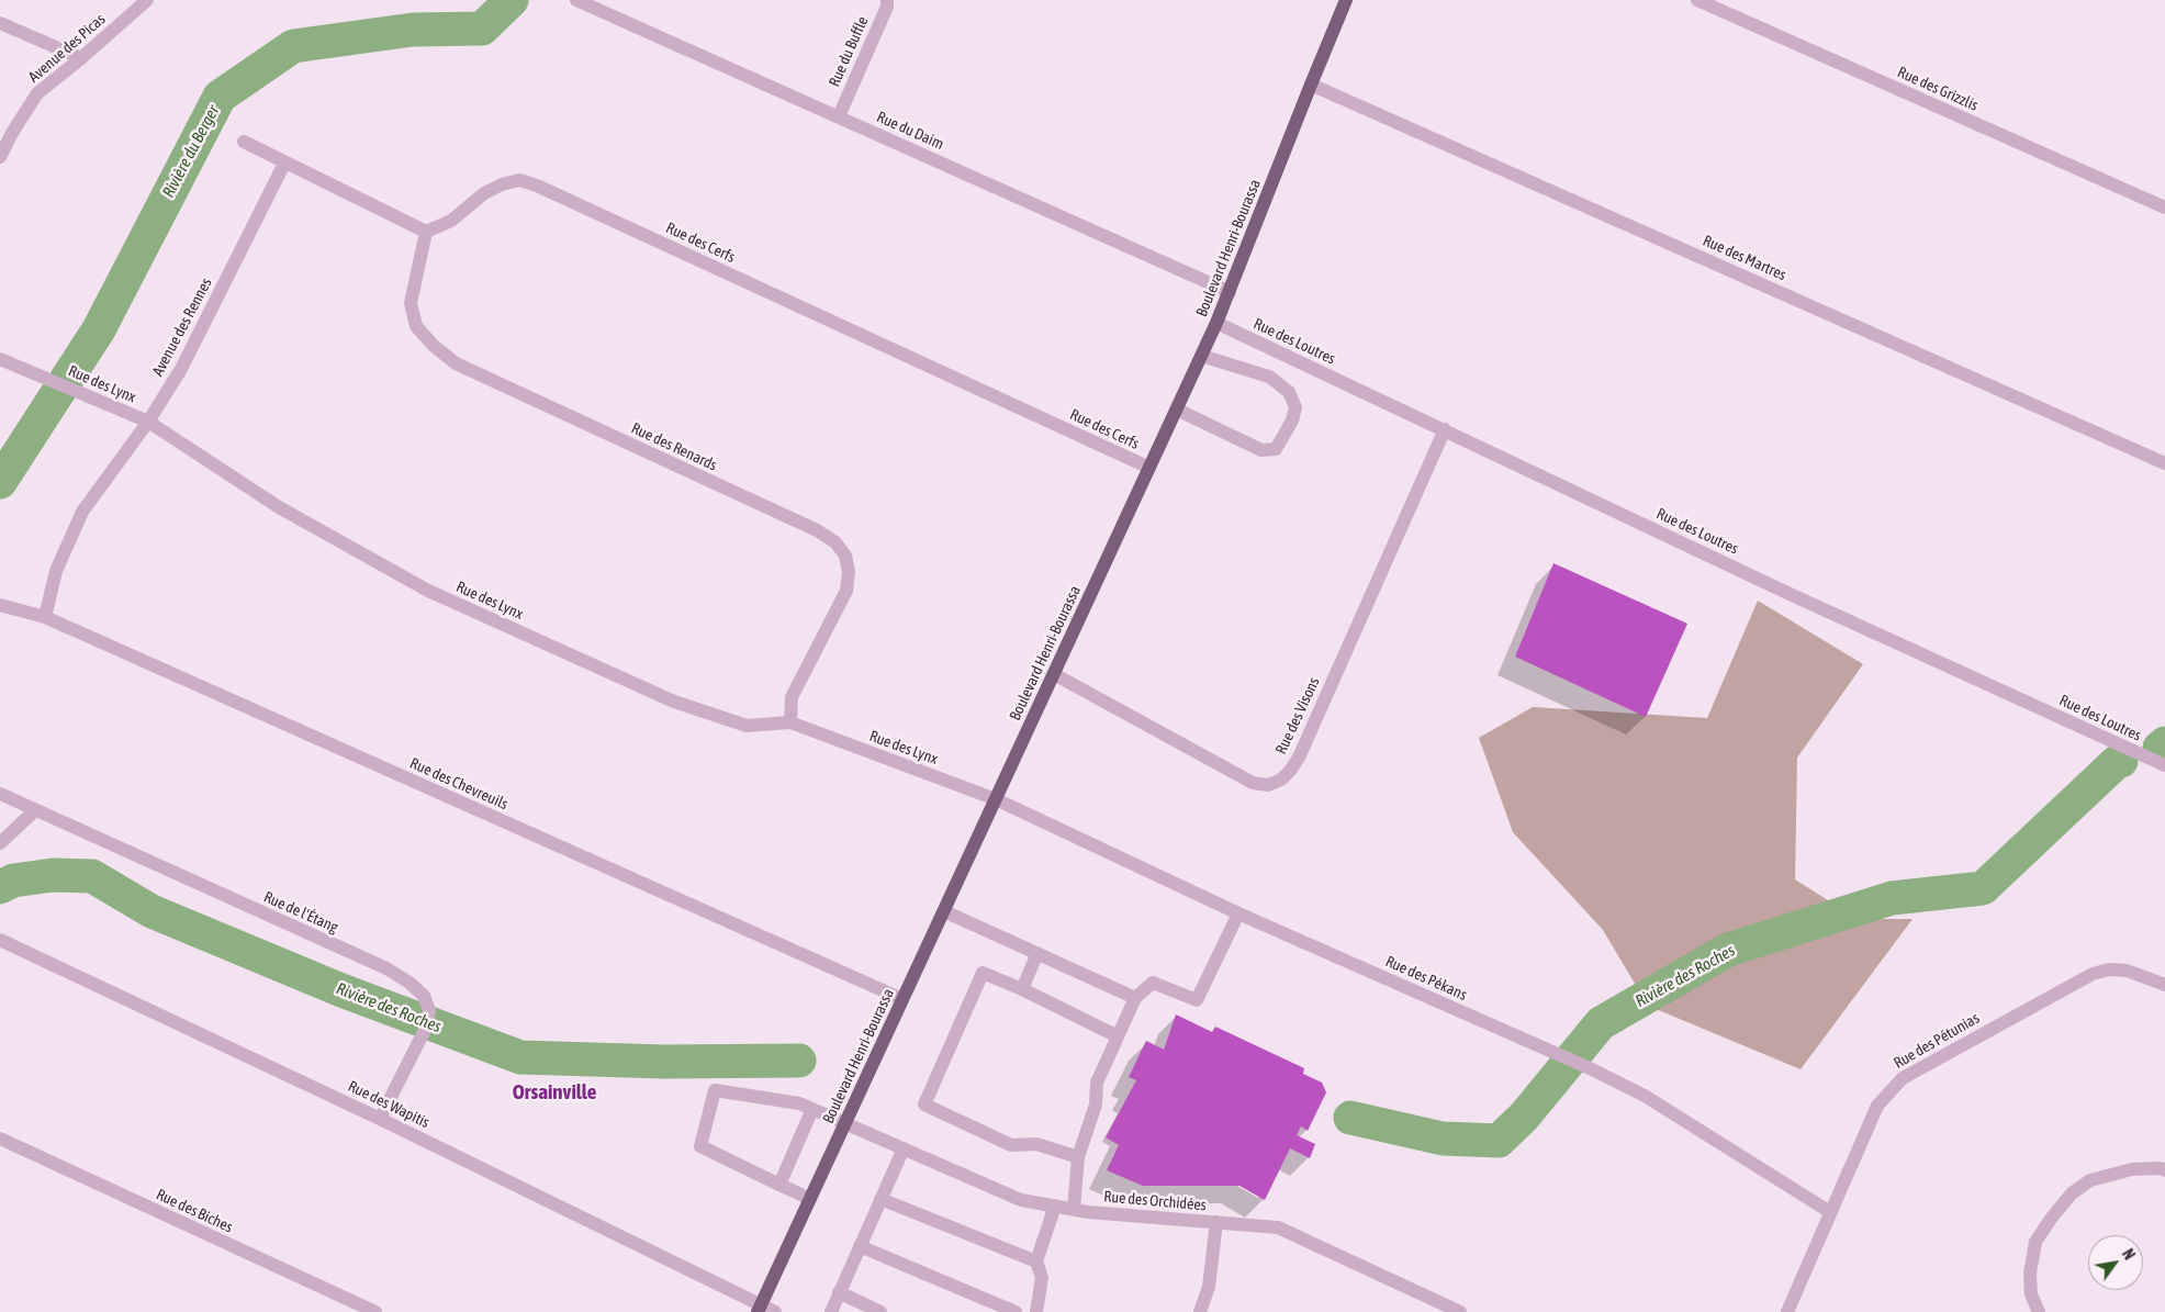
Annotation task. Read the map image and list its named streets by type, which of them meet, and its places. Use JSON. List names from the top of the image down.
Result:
{
  "streets": {
    "main road": ["Boulevard Henri-Bourassa"],
    "street": [
      "Avenue des Picas",
      "Rue du Buffle",
      "Rue des Grizzlis",
      "Rue du Daim",
      "Rue des Cerfs",
      "Rue des Martres",
      "Avenue des Rennes",
      "Rue des Loutres",
      "Rue des Lynx",
      "Rue des Renards",
      "Rue des Visons",
      "Rue des Chevreuils",
      "Rue de l'Étang",
      "Rue des Pékans",
      "Rue des Pétunias",
      "Rue des Wapitis",
      "Rue des Orchidées",
      "Rue des Biches"
    ]
  },
  "crossings": [
    ["Rue du Buffle", "Rue du Daim"],
    ["Rue du Daim", "Boulevard Henri-Bourassa"],
    ["Rue des Cerfs", "Boulevard Henri-Bourassa"],
    ["Rue des Cerfs", "Rue des Renards"],
    ["Boulevard Henri-Bourassa", "Rue des Martres"],
    ["Boulevard Henri-Bourassa", "Rue des Loutres"],
    ["Boulevard Henri-Bourassa", "Rue des Lynx"],
    ["Boulevard Henri-Bourassa", "Rue des Visons"],
    ["Boulevard Henri-Bourassa", "Rue des Chevreuils"],
    ["Boulevard Henri-Bourassa", "Rue des Pékans"],
    ["Boulevard Henri-Bourassa", "Rue des Wapitis"],
    ["Boulevard Henri-Bourassa", "Rue des Orchidées"],
    ["Avenue des Rennes", "Rue des Lynx"],
    ["Avenue des Rennes", "Rue des Chevreuils"],
    ["Rue des Loutres", "Rue des Visons"],
    ["Rue des Lynx", "Rue des Renards"],
    ["Rue des Lynx", "Rue des Pékans"],
    ["Rue de l'Étang", "Rue des Wapitis"],
    ["Rue des Pékans", "Rue des Pétunias"]
  ],
  "districts": ["Orsainville"],
  "water": ["Rivière du Berger", "Rivière des Roches"],
  "north": "top right"
}
